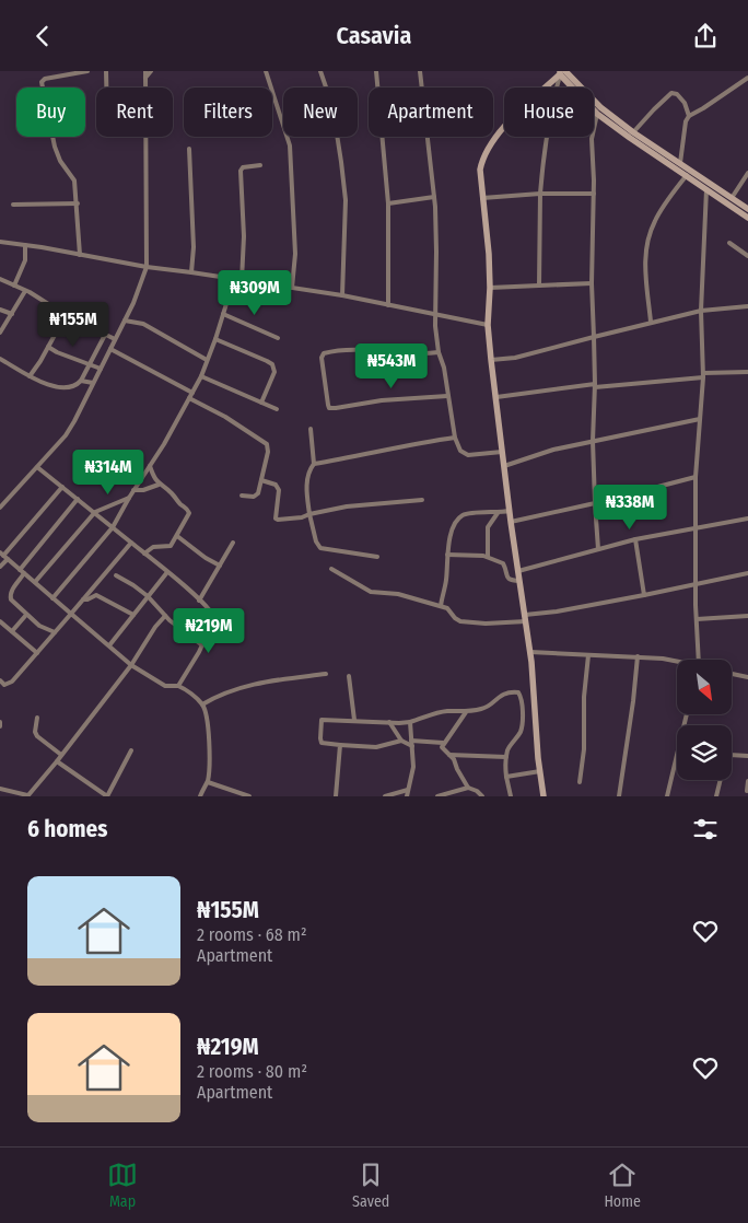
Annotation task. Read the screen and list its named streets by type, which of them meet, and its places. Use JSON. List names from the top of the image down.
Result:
{
  "north": "bottom right",
  "page": {
    "header": "Casavia",
    "chip": [
      "Buy",
      "Rent",
      "Filters",
      "New",
      "Apartment",
      "House"
    ],
    "price": [
      "₦309M",
      "₦155M",
      "₦543M",
      "₦314M",
      "₦338M",
      "₦219M"
    ],
    "heading": "6 homes",
    "list": [
      {
        "name": "₦155M",
        "note": "2 rooms · 68 m² · Apartment"
      },
      {
        "name": "₦219M",
        "note": "2 rooms · 80 m² · Apartment"
      }
    ],
    "tabs": ["Map", "Saved", "Home"]
  }
}
